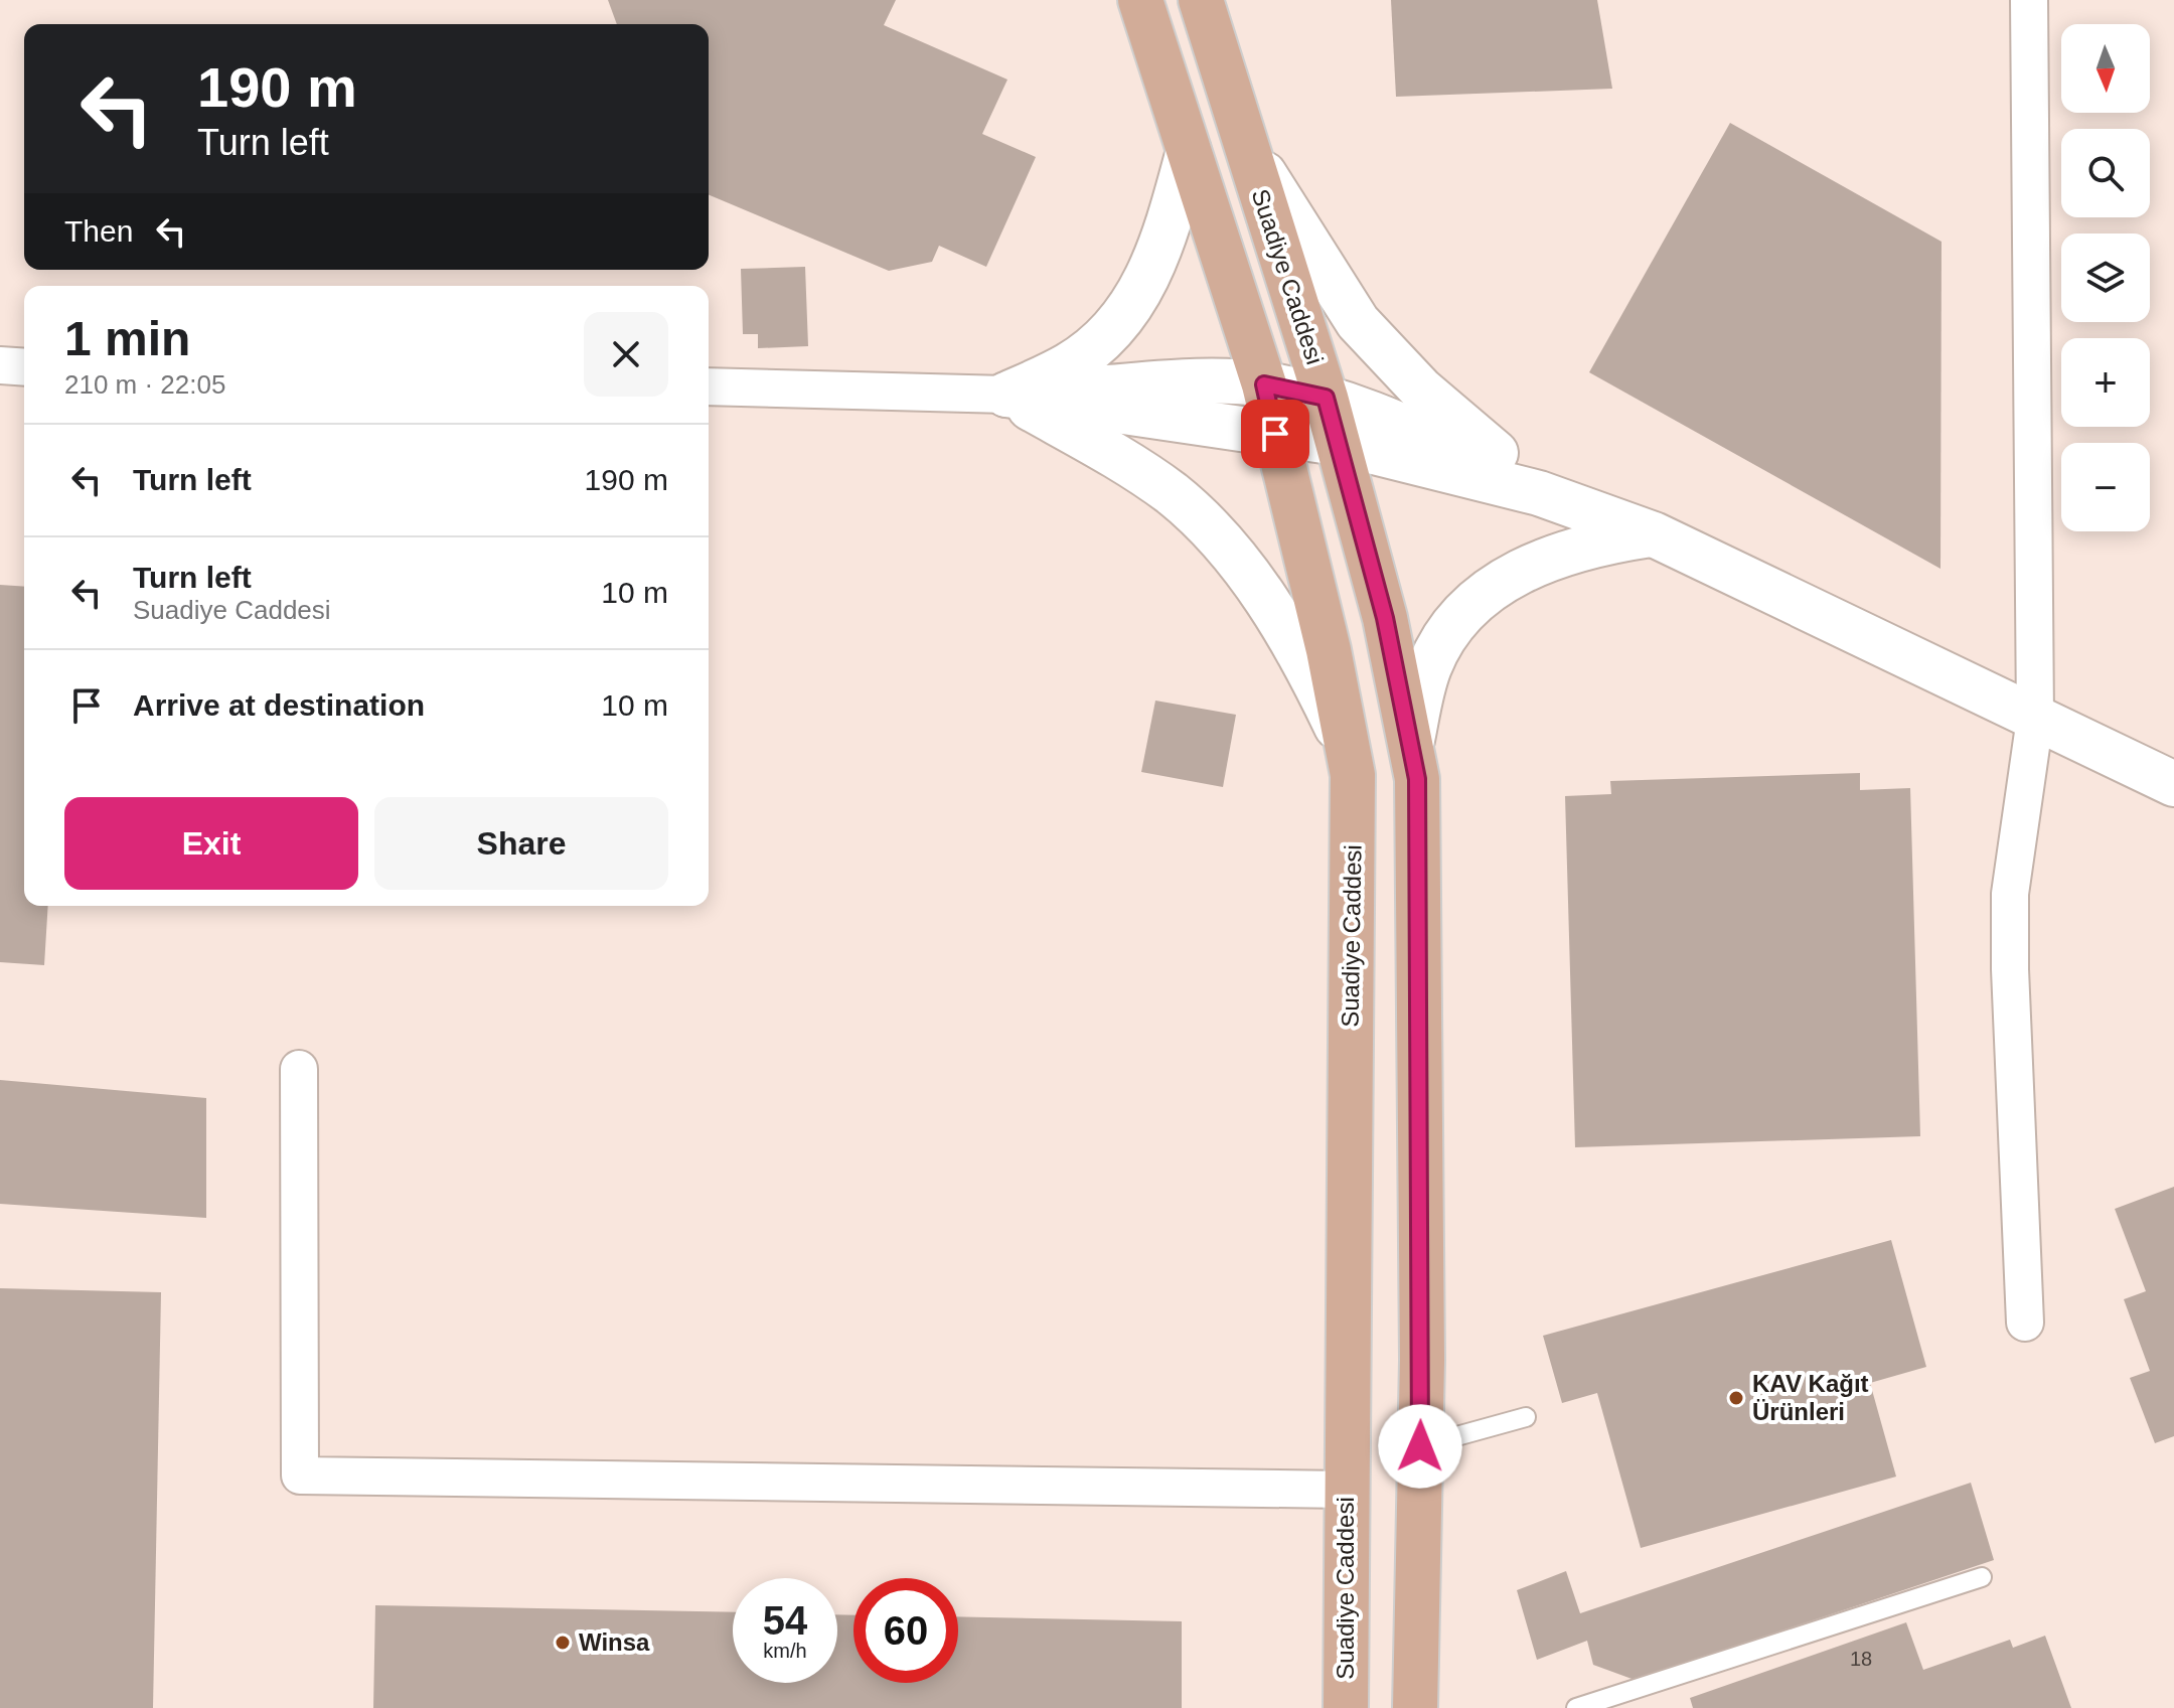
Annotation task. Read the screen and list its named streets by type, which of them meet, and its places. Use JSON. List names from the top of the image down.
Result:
{
  "streets": {
    "main road": ["Suadiye Caddesi"]
  },
  "places": ["KAV Kağıt Ürünleri", "Winsa"],
  "house_numbers": ["18"],
  "north": "bottom",
  "page": {
    "map_buttons": ["+", "−"],
    "turn": ["190 m", "Turn left"],
    "then": "Then",
    "heading": ["1 min", "210 m · 22:05"],
    "list": [
      {
        "name": "Turn left",
        "value": "190 m"
      },
      {
        "name": "Turn left",
        "note": "Suadiye Caddesi",
        "value": "10 m"
      },
      {
        "name": "Arrive at destination",
        "value": "10 m"
      }
    ],
    "buttons": ["Exit", "Share"],
    "speed": "54 km/h",
    "limit": "60"
  }
}
